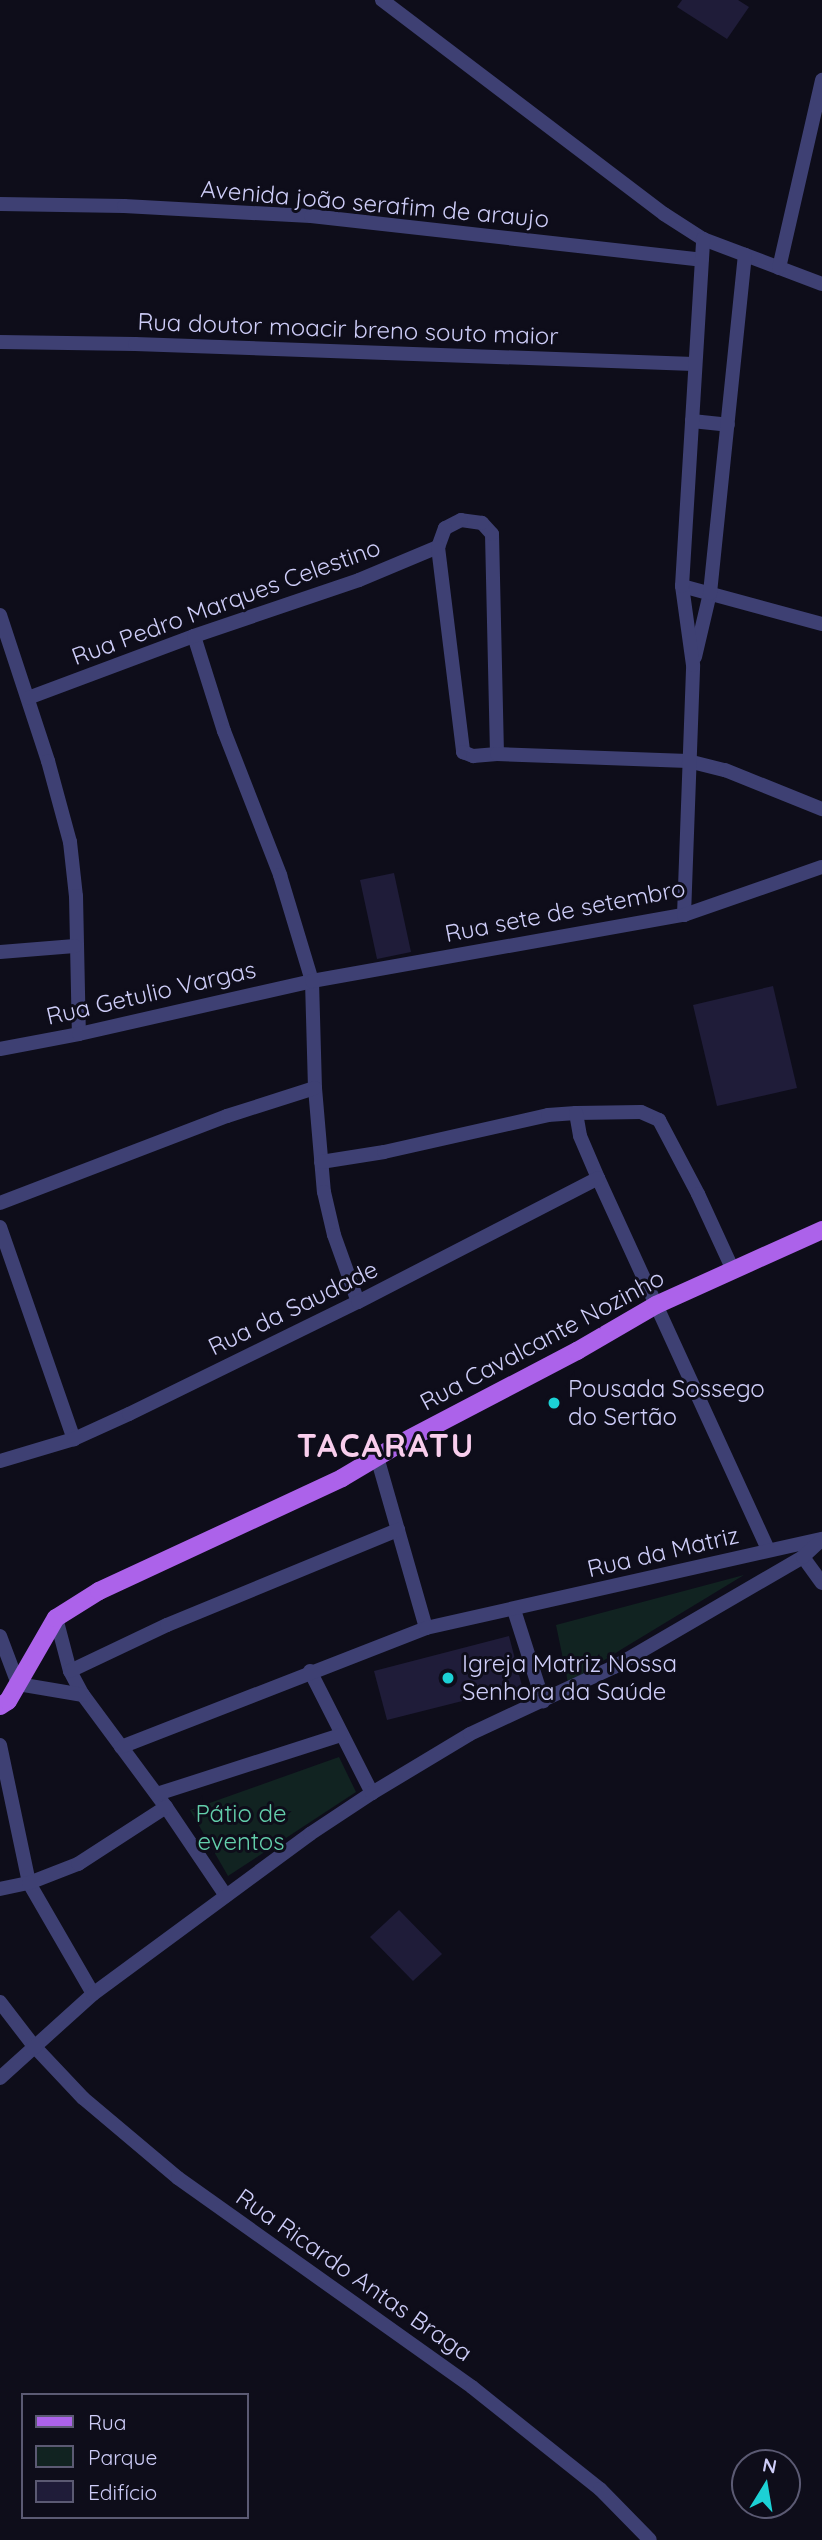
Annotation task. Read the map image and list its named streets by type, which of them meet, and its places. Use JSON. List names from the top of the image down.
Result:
{
  "streets": {
    "main road": ["Rua Cavalcante Nozinho"],
    "street": [
      "Avenida joão serafim de araujo",
      "Rua doutor moacir breno souto maior",
      "Rua Pedro Marques Celestino",
      "Rua sete de setembro",
      "Rua Getulio Vargas",
      "Rua da Saudade",
      "Rua da Matriz",
      "Rua Ricardo Antas Braga"
    ]
  },
  "crossings": [
    ["Rua sete de setembro", "Rua Getulio Vargas"]
  ],
  "districts": ["TACARATU"],
  "parks": ["Pátio de eventos"],
  "places": ["Pousada Sossego do Sertão", "Igreja Matriz Nossa Senhora da Saúde"],
  "legend": ["Rua", "Parque", "Edifício"],
  "north": "top"
}
